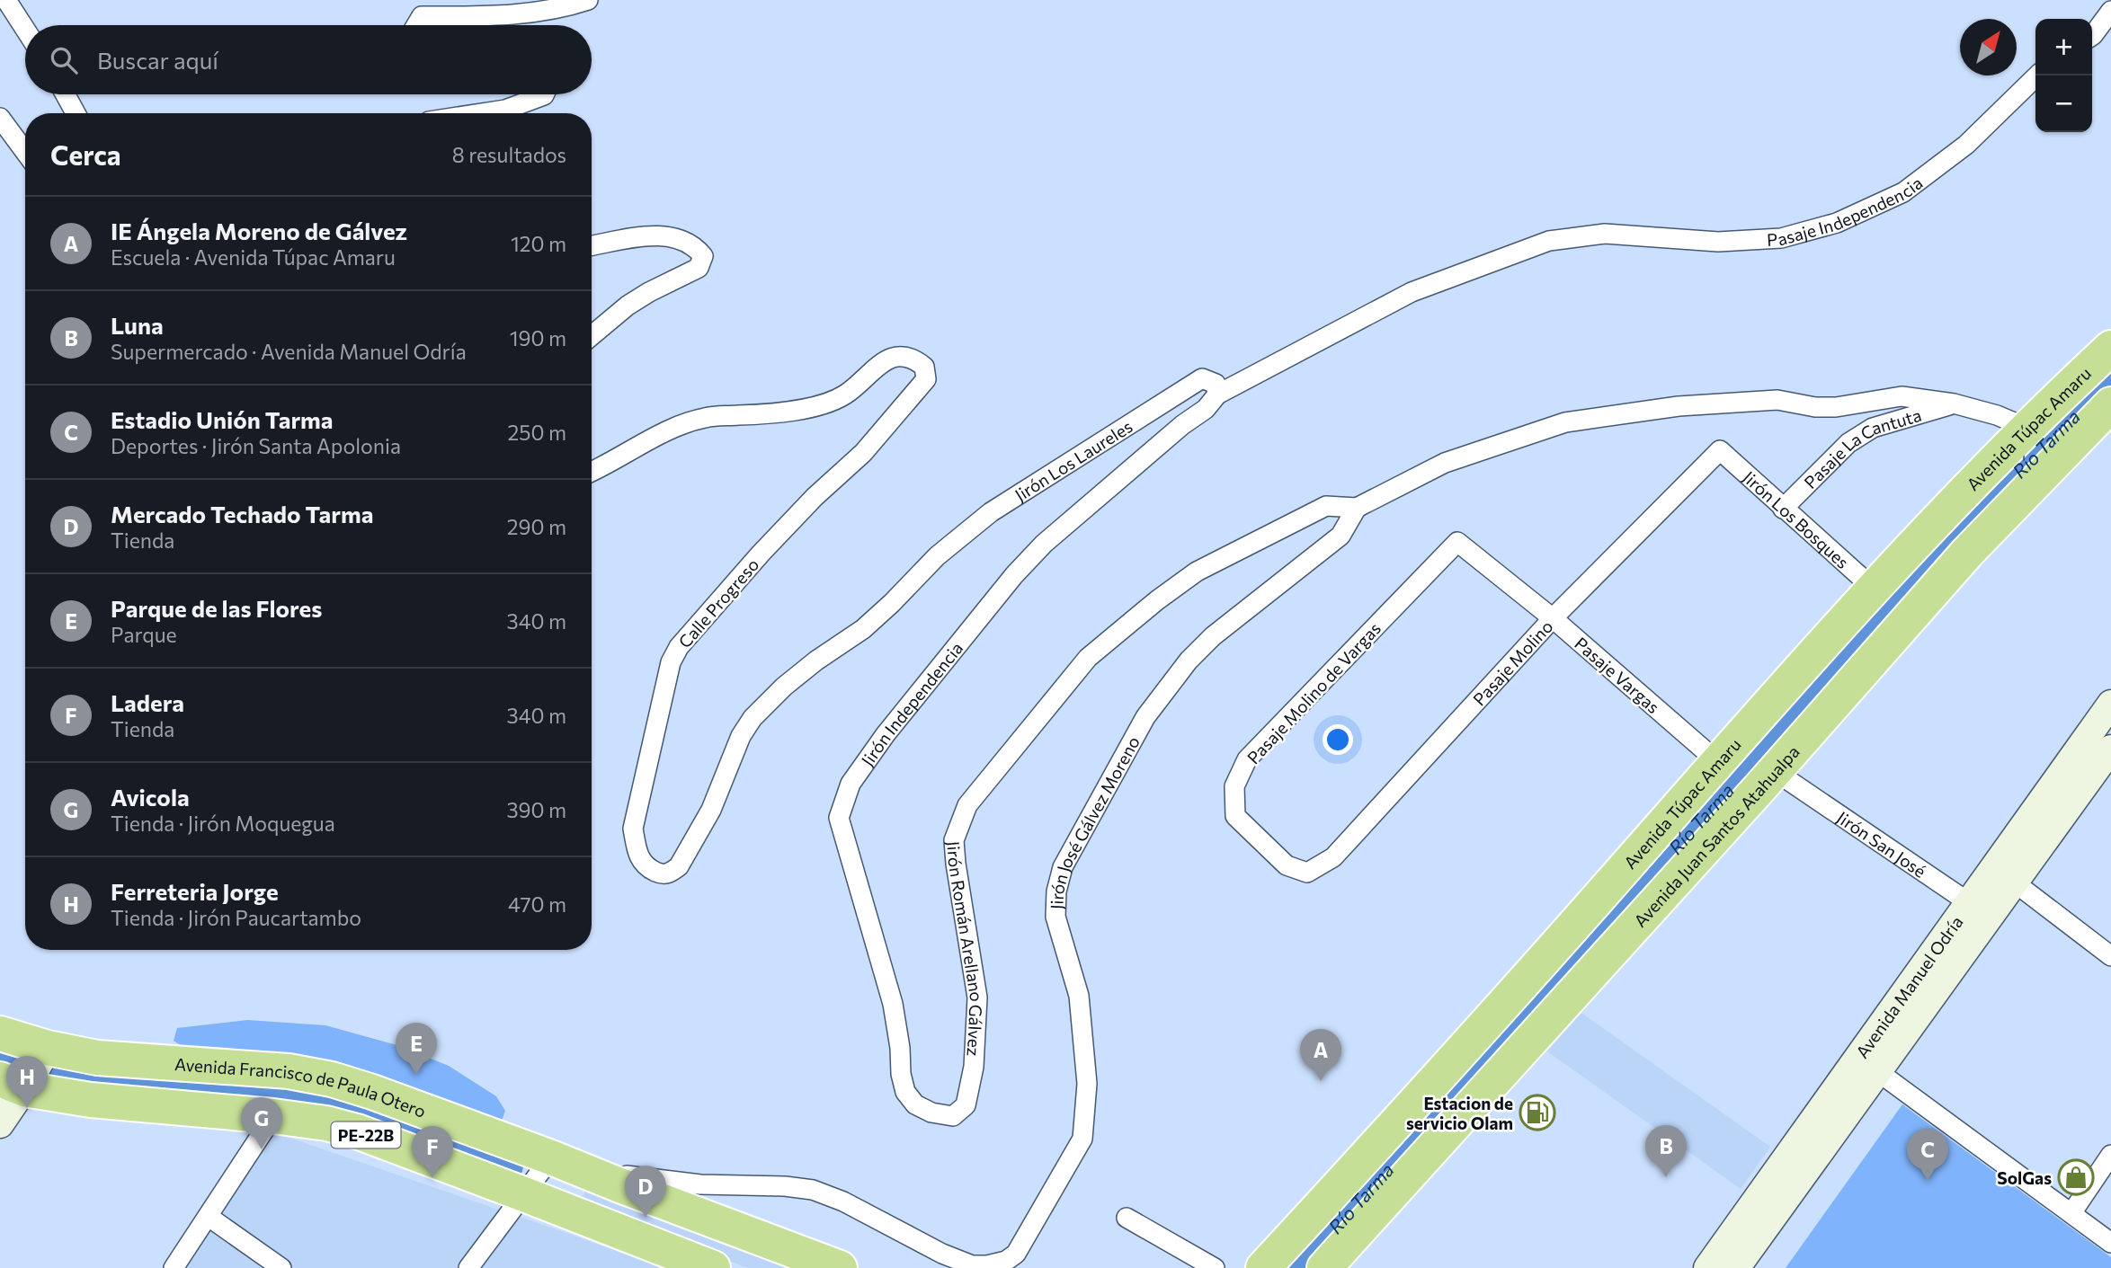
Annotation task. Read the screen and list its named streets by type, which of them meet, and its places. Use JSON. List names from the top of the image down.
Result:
{
  "streets": {
    "highway": [
      "Avenida Túpac Amaru",
      "Avenida Juan Santos Atahualpa",
      "Avenida Francisco de Paula Otero",
      "PE-22B"
    ],
    "main road": ["Avenida Manuel Odría"],
    "street": [
      "Pasaje Independencia",
      "Pasaje La Cantuta",
      "Jirón Los Laureles",
      "Jirón Los Bosques",
      "Calle Progreso",
      "Pasaje Molino",
      "Pasaje Vargas",
      "Pasaje Molino de Vargas",
      "Jirón Independencia",
      "Jirón José Gálvez Moreno",
      "Jirón San José",
      "Jirón Román Arellano Gálvez"
    ]
  },
  "crossings": [
    ["Pasaje Independencia", "Jirón Los Laureles"],
    ["Pasaje Independencia", "Jirón Independencia"],
    ["Avenida Túpac Amaru", "Jirón Los Bosques"],
    ["Avenida Túpac Amaru", "Pasaje Vargas"],
    ["Avenida Túpac Amaru", "Jirón Román Arellano Gálvez"],
    ["Pasaje La Cantuta", "Jirón Los Bosques"],
    ["Pasaje La Cantuta", "Jirón Román Arellano Gálvez"],
    ["Jirón Los Laureles", "Calle Progreso"],
    ["Jirón Los Laureles", "Jirón Independencia"],
    ["Jirón Los Bosques", "Pasaje Molino"],
    ["Pasaje Molino", "Pasaje Vargas"],
    ["Pasaje Molino", "Pasaje Molino de Vargas"],
    ["Pasaje Vargas", "Pasaje Molino de Vargas"],
    ["Jirón Independencia", "Jirón Román Arellano Gálvez"],
    ["Jirón José Gálvez Moreno", "Jirón Román Arellano Gálvez"],
    ["Jirón José Gálvez Moreno", "Avenida Francisco de Paula Otero"],
    ["Avenida Juan Santos Atahualpa", "Jirón San José"],
    ["Jirón San José", "Avenida Manuel Odría"]
  ],
  "water": ["Río Tarma"],
  "places": {
    "fuel station": ["Estacion de servicio Olam"],
    "shop": ["SolGas"]
  },
  "north": "top right",
  "page": {
    "map_buttons": ["+", "−"],
    "search": "Buscar aquí",
    "heading": ["Cerca", "8 resultados"],
    "list": [
      {
        "mark": "A",
        "name": "IE Ángela Moreno de Gálvez",
        "note": "Escuela · Avenida Túpac Amaru",
        "value": "120 m"
      },
      {
        "mark": "B",
        "name": "Luna",
        "note": "Supermercado · Avenida Manuel Odría",
        "value": "190 m"
      },
      {
        "mark": "C",
        "name": "Estadio Unión Tarma",
        "note": "Deportes · Jirón Santa Apolonia",
        "value": "250 m"
      },
      {
        "mark": "D",
        "name": "Mercado Techado Tarma",
        "note": "Tienda",
        "value": "290 m"
      },
      {
        "mark": "E",
        "name": "Parque de las Flores",
        "note": "Parque",
        "value": "340 m"
      },
      {
        "mark": "F",
        "name": "Ladera",
        "note": "Tienda",
        "value": "340 m"
      },
      {
        "mark": "G",
        "name": "Avicola",
        "note": "Tienda · Jirón Moquegua",
        "value": "390 m"
      },
      {
        "mark": "H",
        "name": "Ferreteria Jorge",
        "note": "Tienda · Jirón Paucartambo",
        "value": "470 m"
      }
    ],
    "pins": [
      "E",
      "A",
      "H",
      "G",
      "B",
      "F",
      "C",
      "D"
    ]
  }
}
